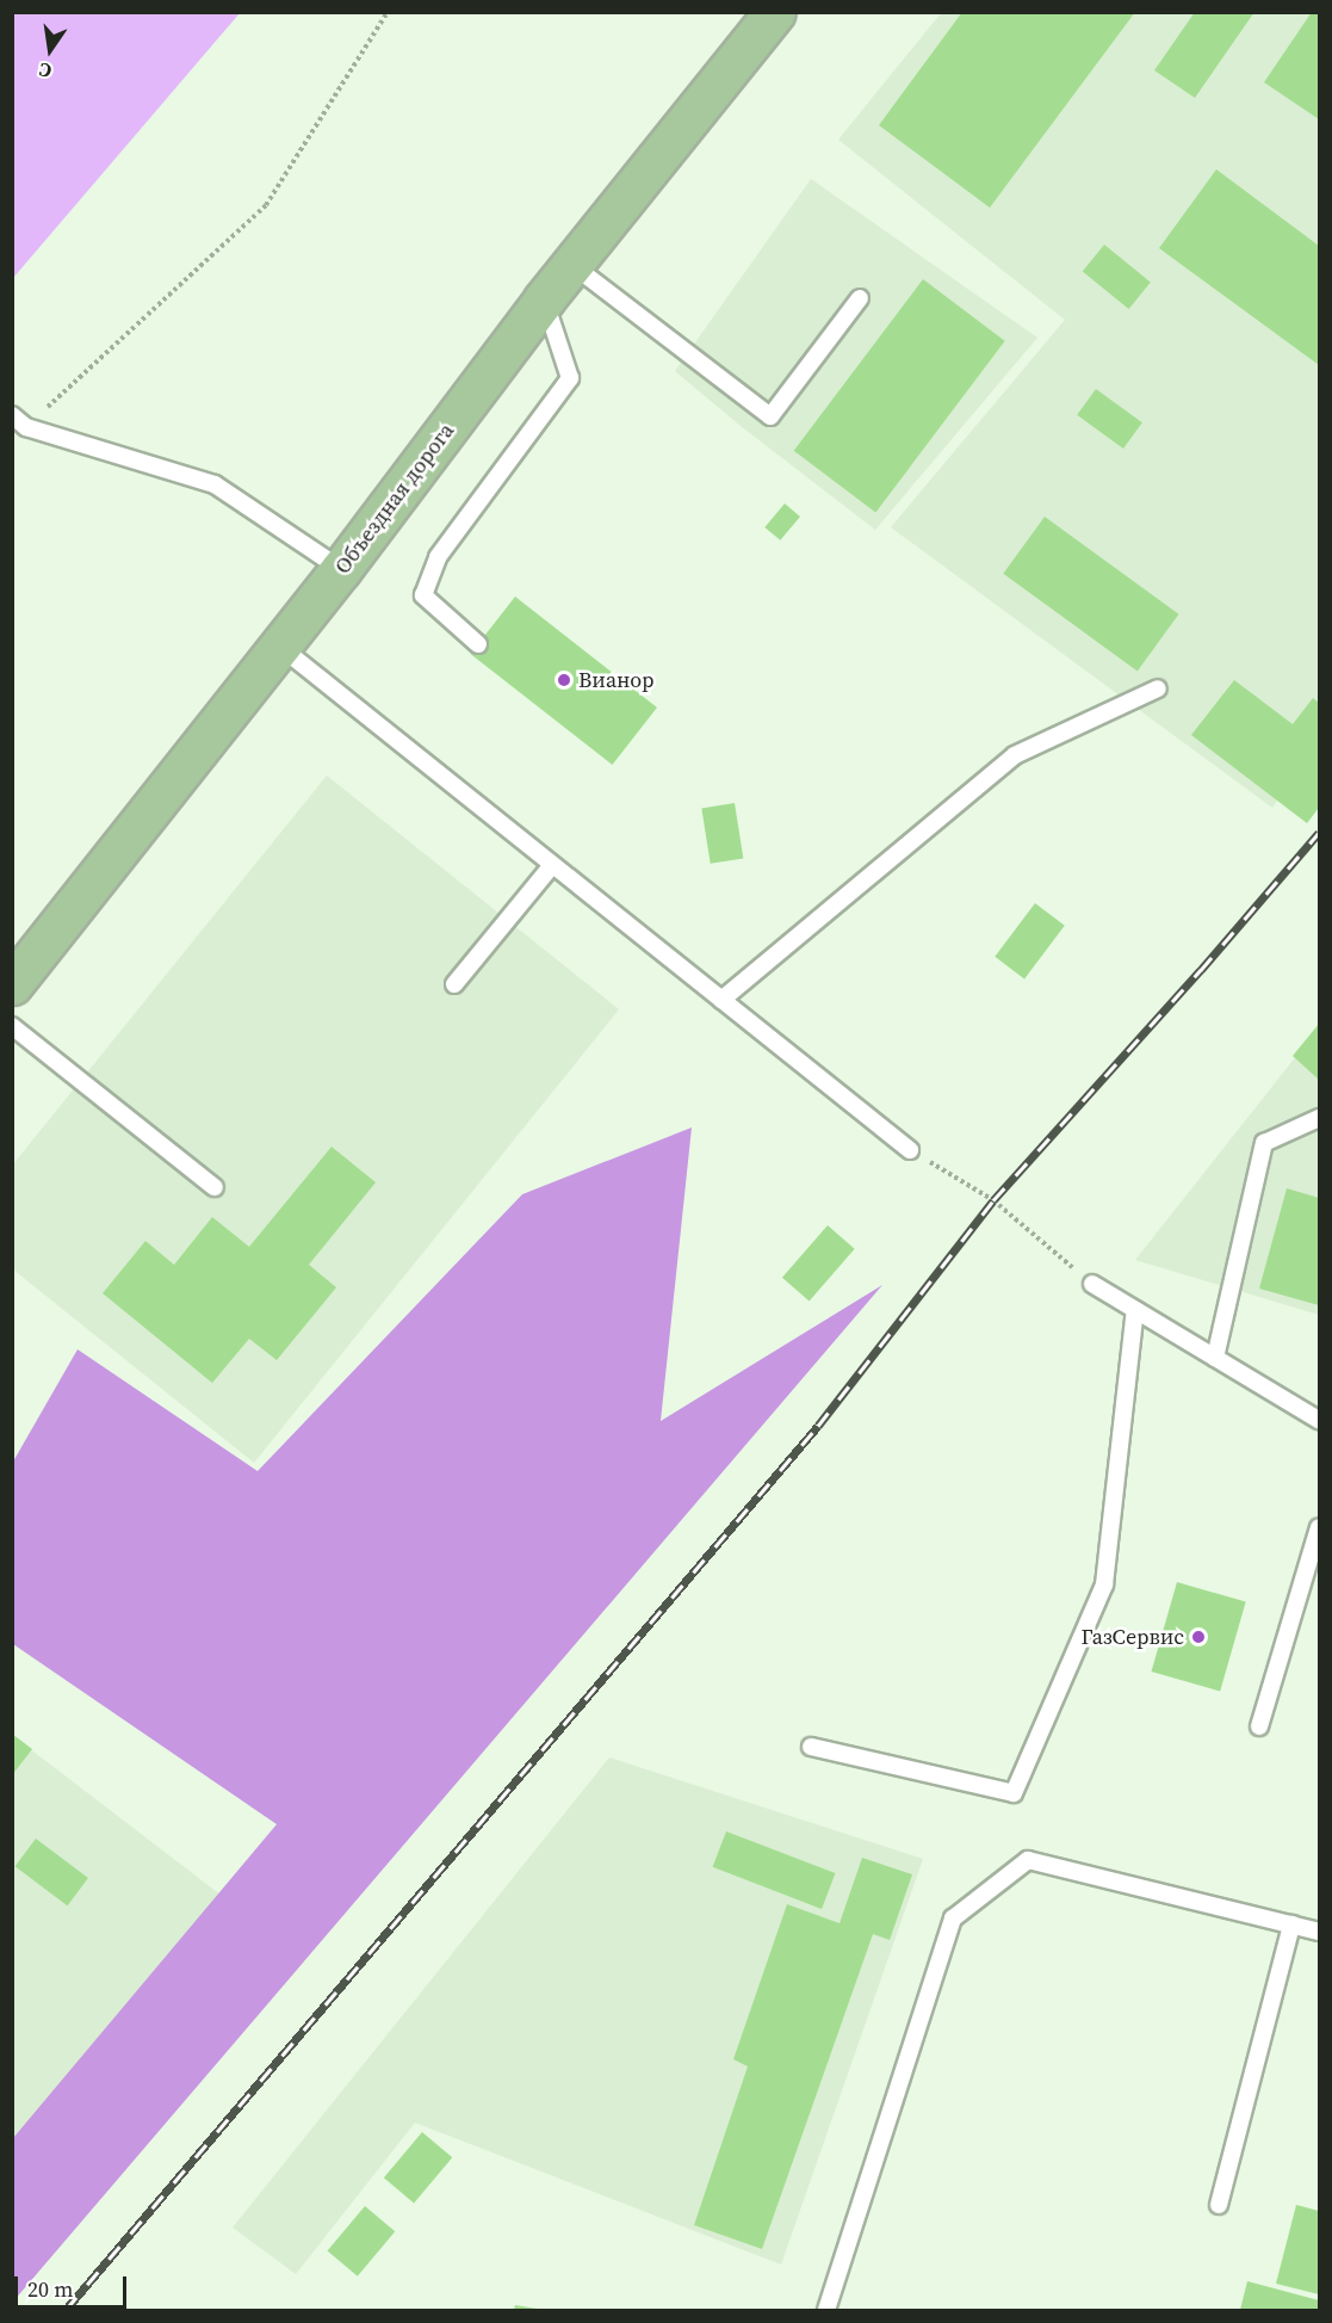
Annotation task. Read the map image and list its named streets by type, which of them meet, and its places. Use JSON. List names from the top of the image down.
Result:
{
  "streets": {
    "main road": ["Объездная дорога"]
  },
  "places": ["Вианор", "ГазСервис"],
  "scale_bar": "20 m",
  "north": "bottom"
}
